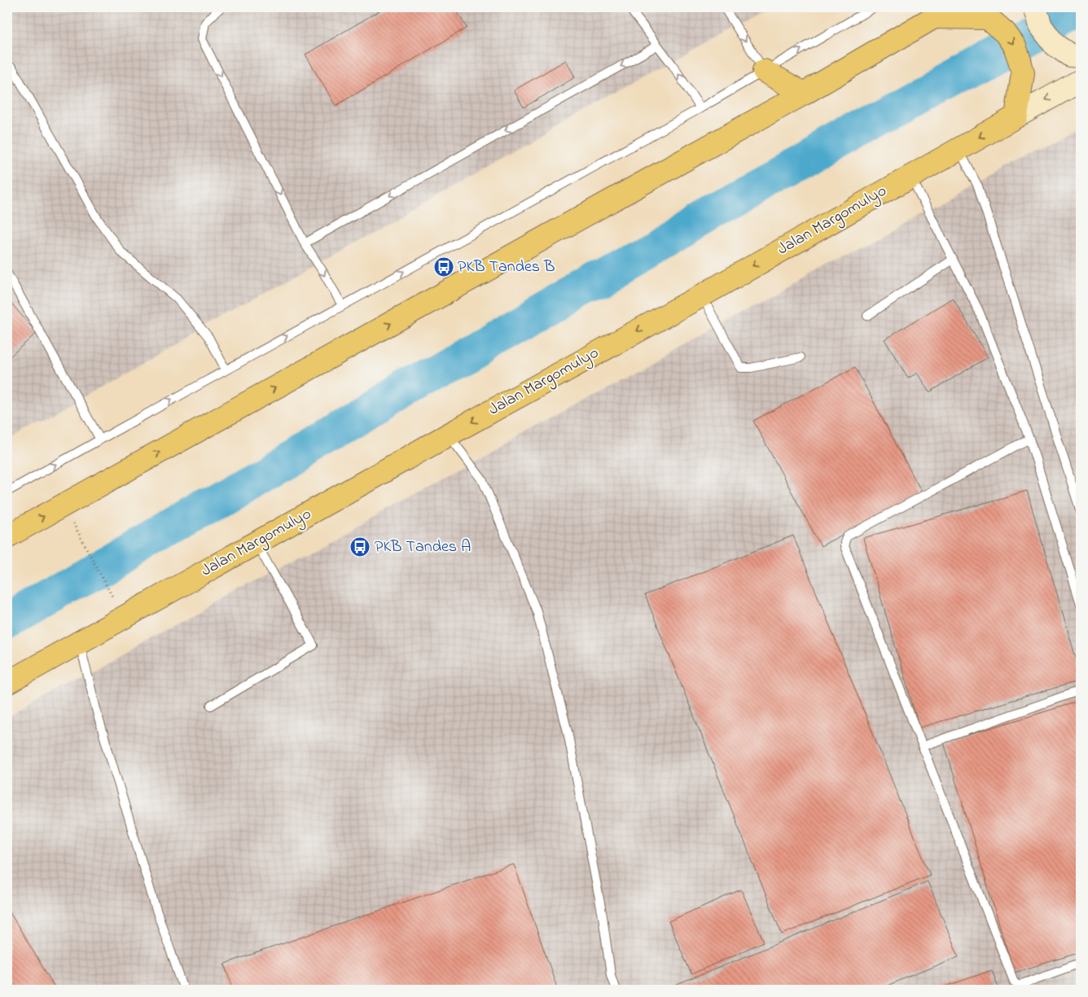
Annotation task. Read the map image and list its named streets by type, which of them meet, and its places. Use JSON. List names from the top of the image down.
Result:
{
  "streets": {
    "highway": ["Jalan Margomulyo"]
  },
  "one_way": ["Jalan Margomulyo"],
  "places": {
    "bus stop": ["PKB Tandes B", "PKB Tandes A"]
  }
}
